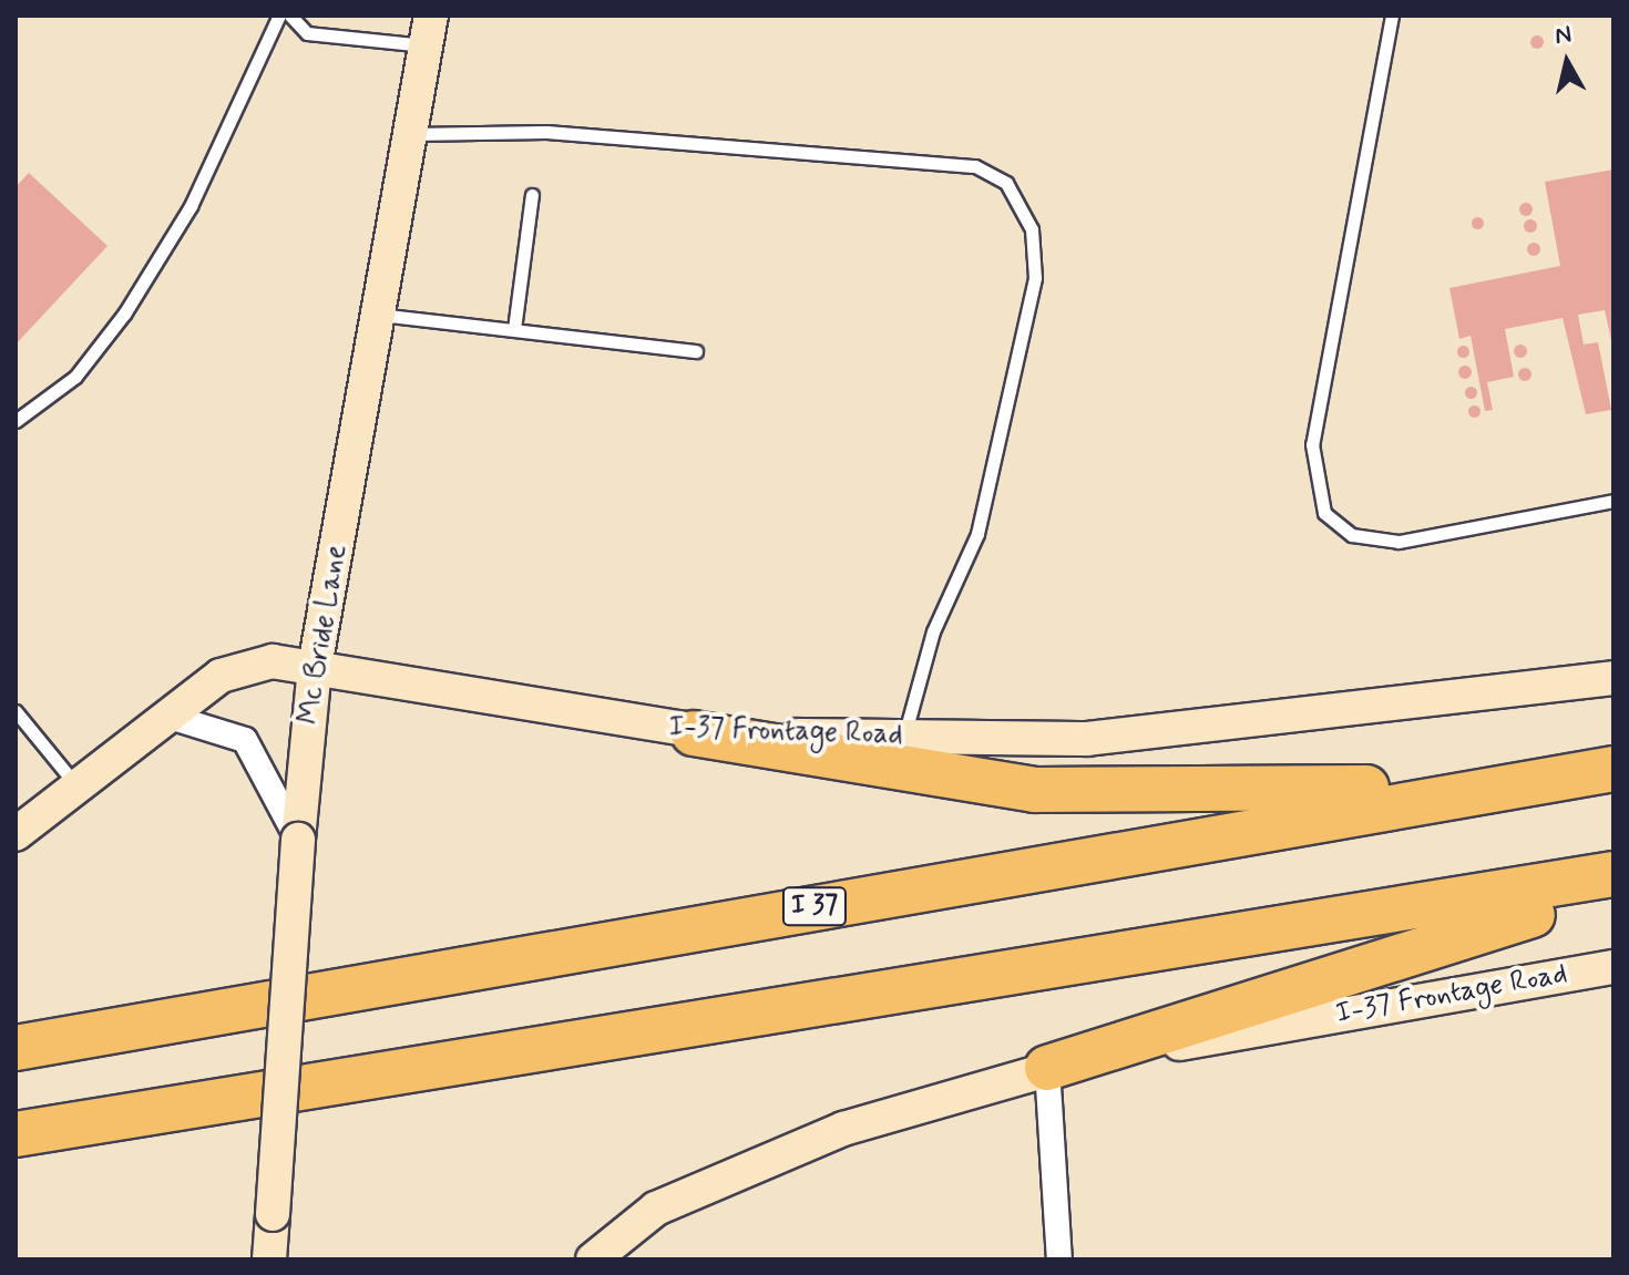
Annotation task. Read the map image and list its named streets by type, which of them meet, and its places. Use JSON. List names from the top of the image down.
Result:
{
  "streets": {
    "highway": ["I 37"],
    "main road": ["Mc Bride Lane", "I-37 Frontage Road"]
  },
  "crossings": [
    ["Mc Bride Lane", "I-37 Frontage Road"]
  ],
  "north": "top"
}
